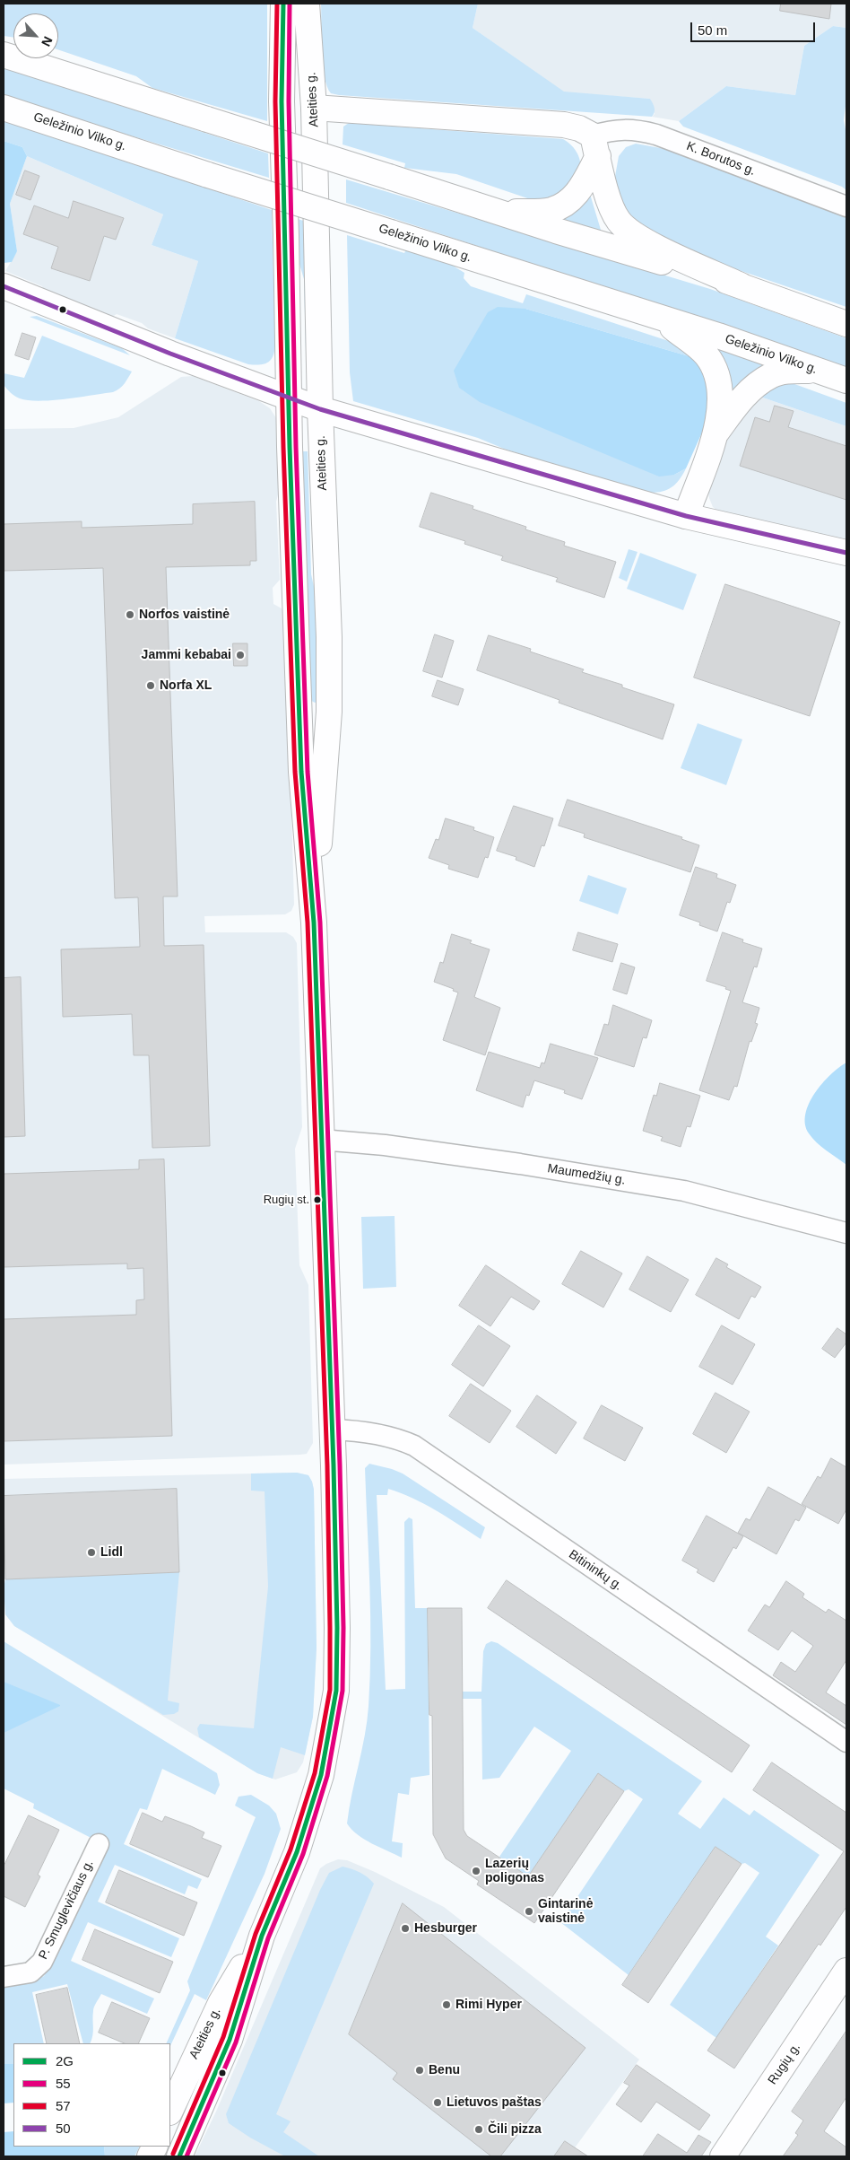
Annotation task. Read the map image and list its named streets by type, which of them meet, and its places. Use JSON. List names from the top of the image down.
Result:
{
  "streets": {
    "main road": ["Ateities g.", "Geležinio Vilko g.", "Rugių g."],
    "street": [
      "K. Borutos g.",
      "Maumedžių g.",
      "Bitininkų g.",
      "P. Smuglevičiaus g."
    ]
  },
  "crossings": [
    ["Ateities g.", "Maumedžių g."],
    ["Ateities g.", "Bitininkų g."]
  ],
  "places": [
    "Norfos vaistinė",
    "Jammi kebabai",
    "Norfa XL",
    "Rugių st.",
    "Lidl",
    "Lazerių poligonas",
    "Gintarinė vaistinė",
    "Hesburger",
    "Rimi Hyper",
    "Benu",
    "Lietuvos paštas",
    "Čili pizza"
  ],
  "lines": [
    "transit line 2G",
    "transit line 55",
    "transit line 57",
    "transit line 50"
  ],
  "legend": [
    "2G",
    "55",
    "57",
    "50"
  ],
  "scale_bar": "50 m",
  "north": "bottom right"
}
